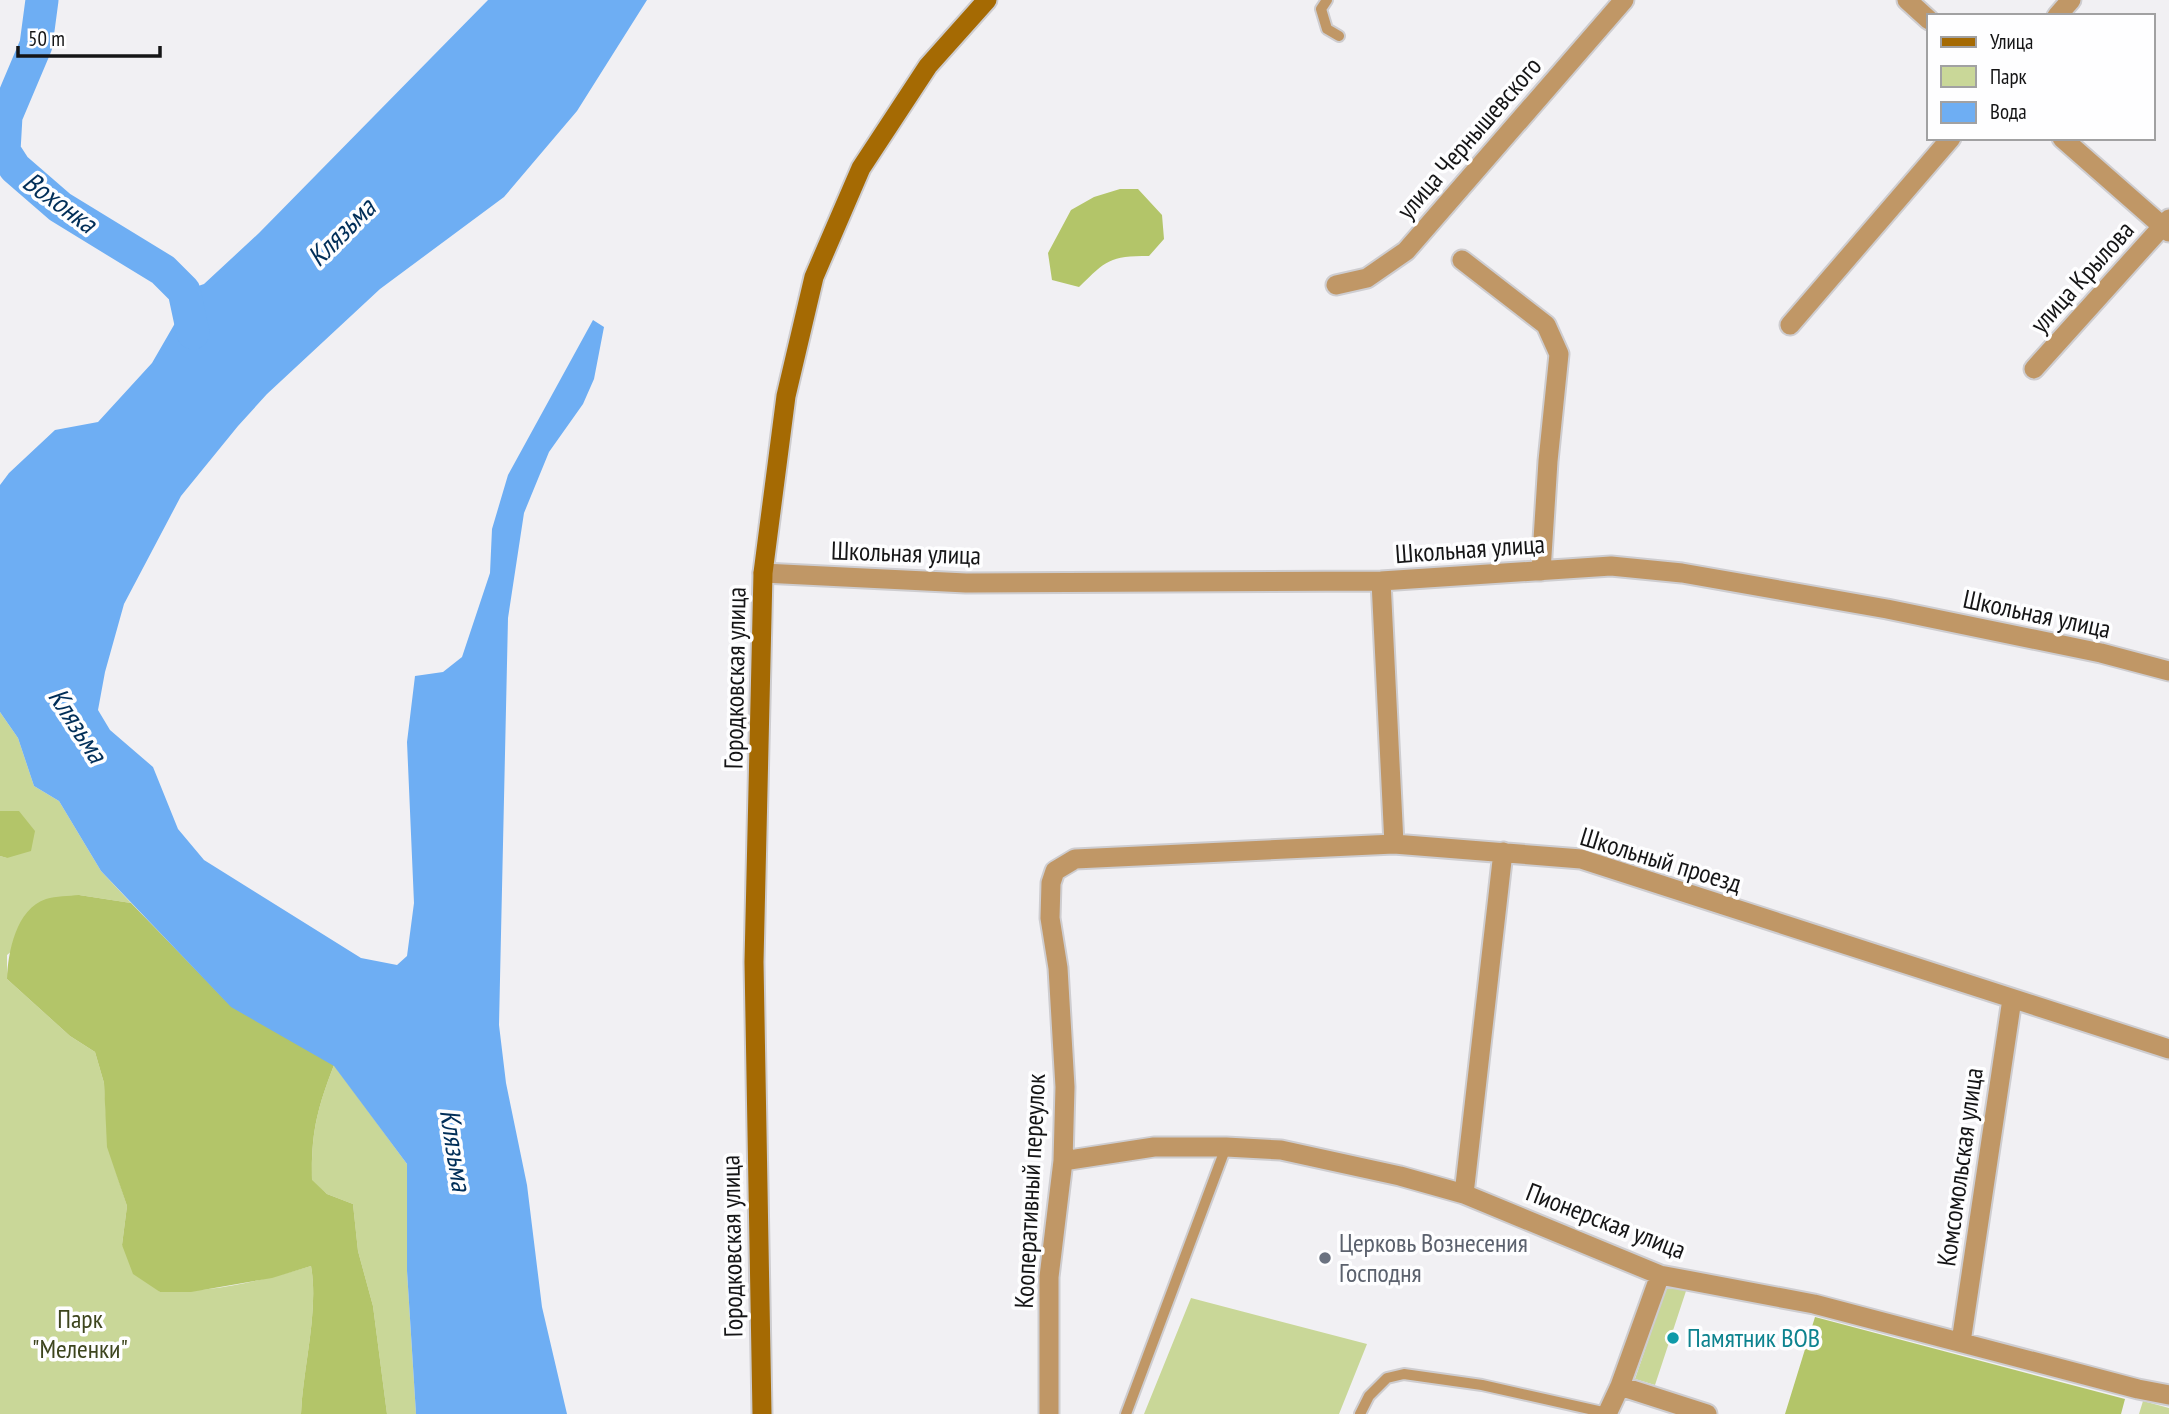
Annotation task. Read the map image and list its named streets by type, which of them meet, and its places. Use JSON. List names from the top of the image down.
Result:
{
  "streets": {
    "main road": ["Городковская улица"],
    "street": [
      "улица Чернышевского",
      "улица Крылова",
      "Школьная улица",
      "Школьный проезд",
      "Комсомольская улица",
      "Кооперативный переулок",
      "Пионерская улица"
    ]
  },
  "crossings": [
    ["Школьная улица", "Городковская улица"],
    ["Школьный проезд", "Комсомольская улица"],
    ["Школьный проезд", "Кооперативный переулок"],
    ["Комсомольская улица", "Пионерская улица"],
    ["Кооперативный переулок", "Пионерская улица"]
  ],
  "water": ["Вохонка", "Клязьма"],
  "parks": ["Парк \"Меленки\""],
  "places": ["Церковь Вознесения Господня", "Памятник ВОВ"],
  "legend": ["Улица", "Парк", "Вода"],
  "scale_bar": "50 m"
}
